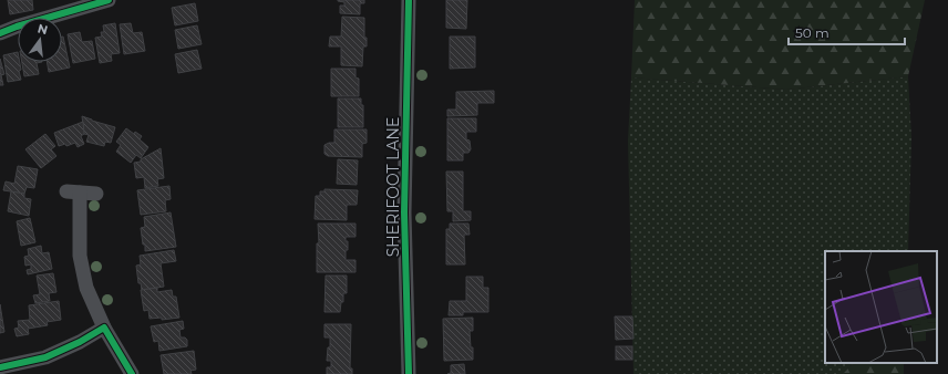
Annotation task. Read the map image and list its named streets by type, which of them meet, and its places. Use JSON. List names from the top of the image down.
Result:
{
  "streets": {
    "street": ["SHERIFOOT LANE"]
  },
  "scale_bar": "50 m",
  "north": "top"
}
